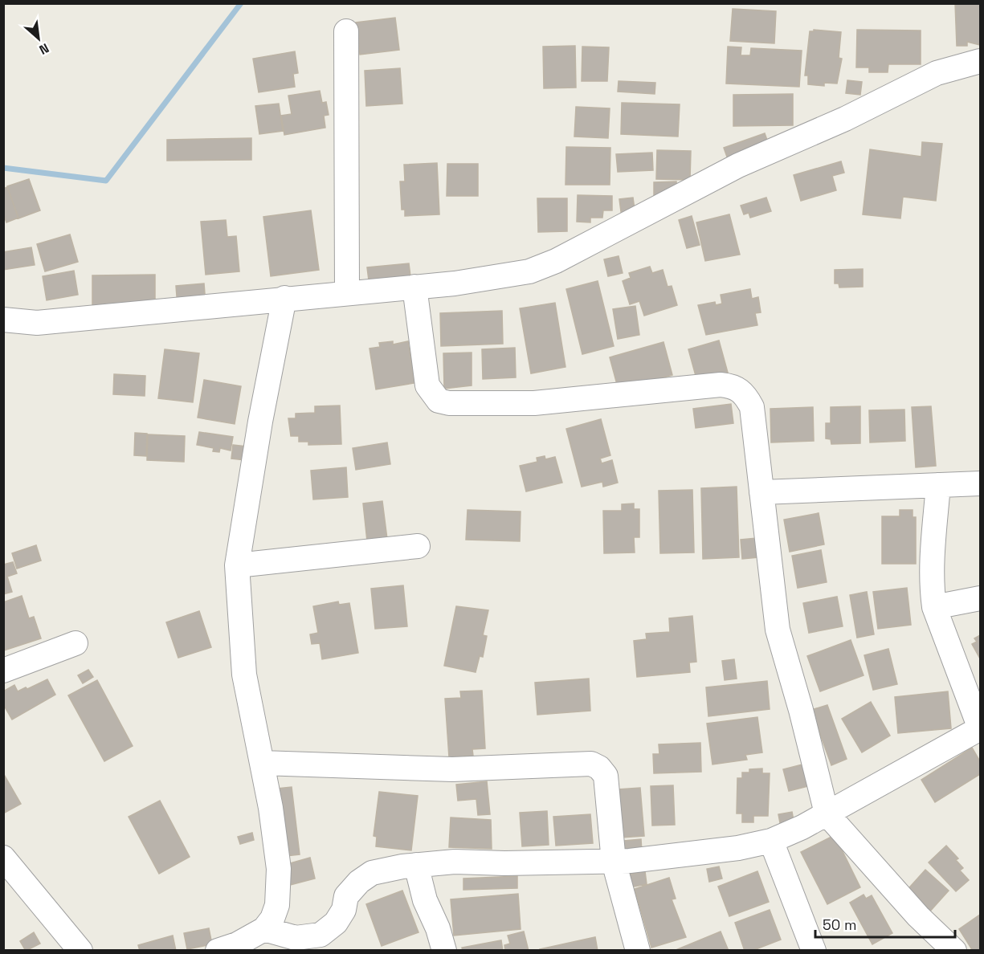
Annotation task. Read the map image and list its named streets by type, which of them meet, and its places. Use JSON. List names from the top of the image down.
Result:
{
  "scale_bar": "50 m",
  "north": "bottom right"
}
